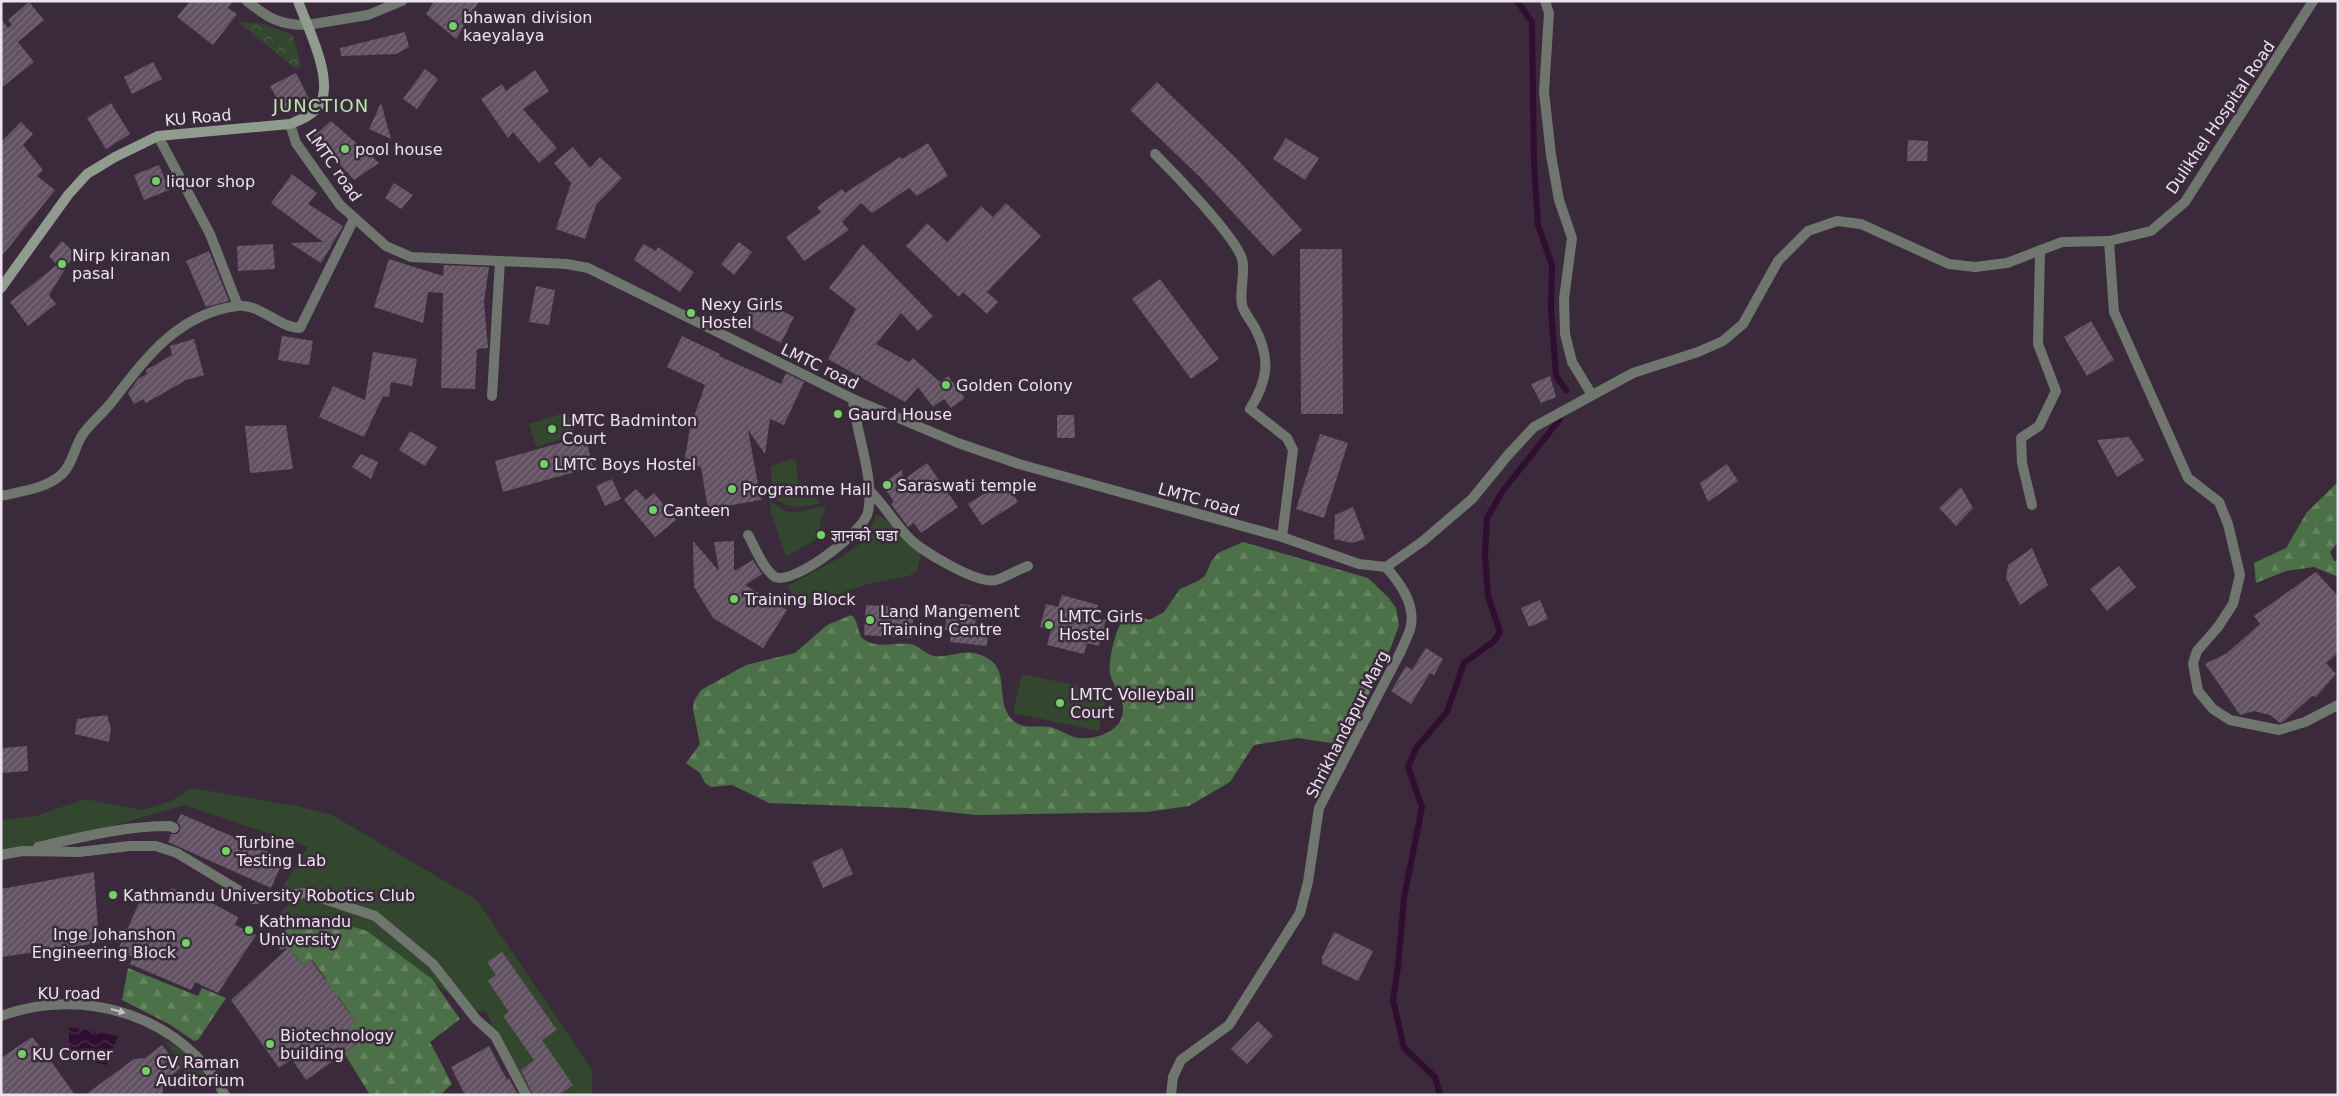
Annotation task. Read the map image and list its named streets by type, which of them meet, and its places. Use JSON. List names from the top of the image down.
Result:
{
  "streets": {
    "street": [
      "KU Road",
      "Dulikhel Hospital Road",
      "LMTC road",
      "Shrikhandapur Marg",
      "KU road"
    ]
  },
  "crossings": [
    ["KU Road", "LMTC road"],
    ["Dulikhel Hospital Road", "LMTC road"],
    ["Dulikhel Hospital Road", "Shrikhandapur Marg"],
    ["LMTC road", "Shrikhandapur Marg"]
  ],
  "one_way": ["KU road"],
  "districts": ["JUNCTION"],
  "places": [
    "bhawan division kaeyalaya",
    "pool house",
    "liquor shop",
    "Nirp kiranan pasal",
    "Nexy Girls Hostel",
    "Golden Colony",
    "Gaurd House",
    "LMTC Badminton Court",
    "LMTC Boys Hostel",
    "Saraswati temple",
    "Programme Hall",
    "Canteen",
    "ज्ञानको घडा",
    "Training Block",
    "Land Mangement Training Centre",
    "LMTC Girls Hostel",
    "LMTC Volleyball Court",
    "Turbine Testing Lab",
    "Kathmandu University Robotics Club",
    "Kathmandu University",
    "Inge Johanshon Engineering Block",
    "Biotechnology building",
    "KU Corner",
    "CV Raman Auditorium"
  ]
}
